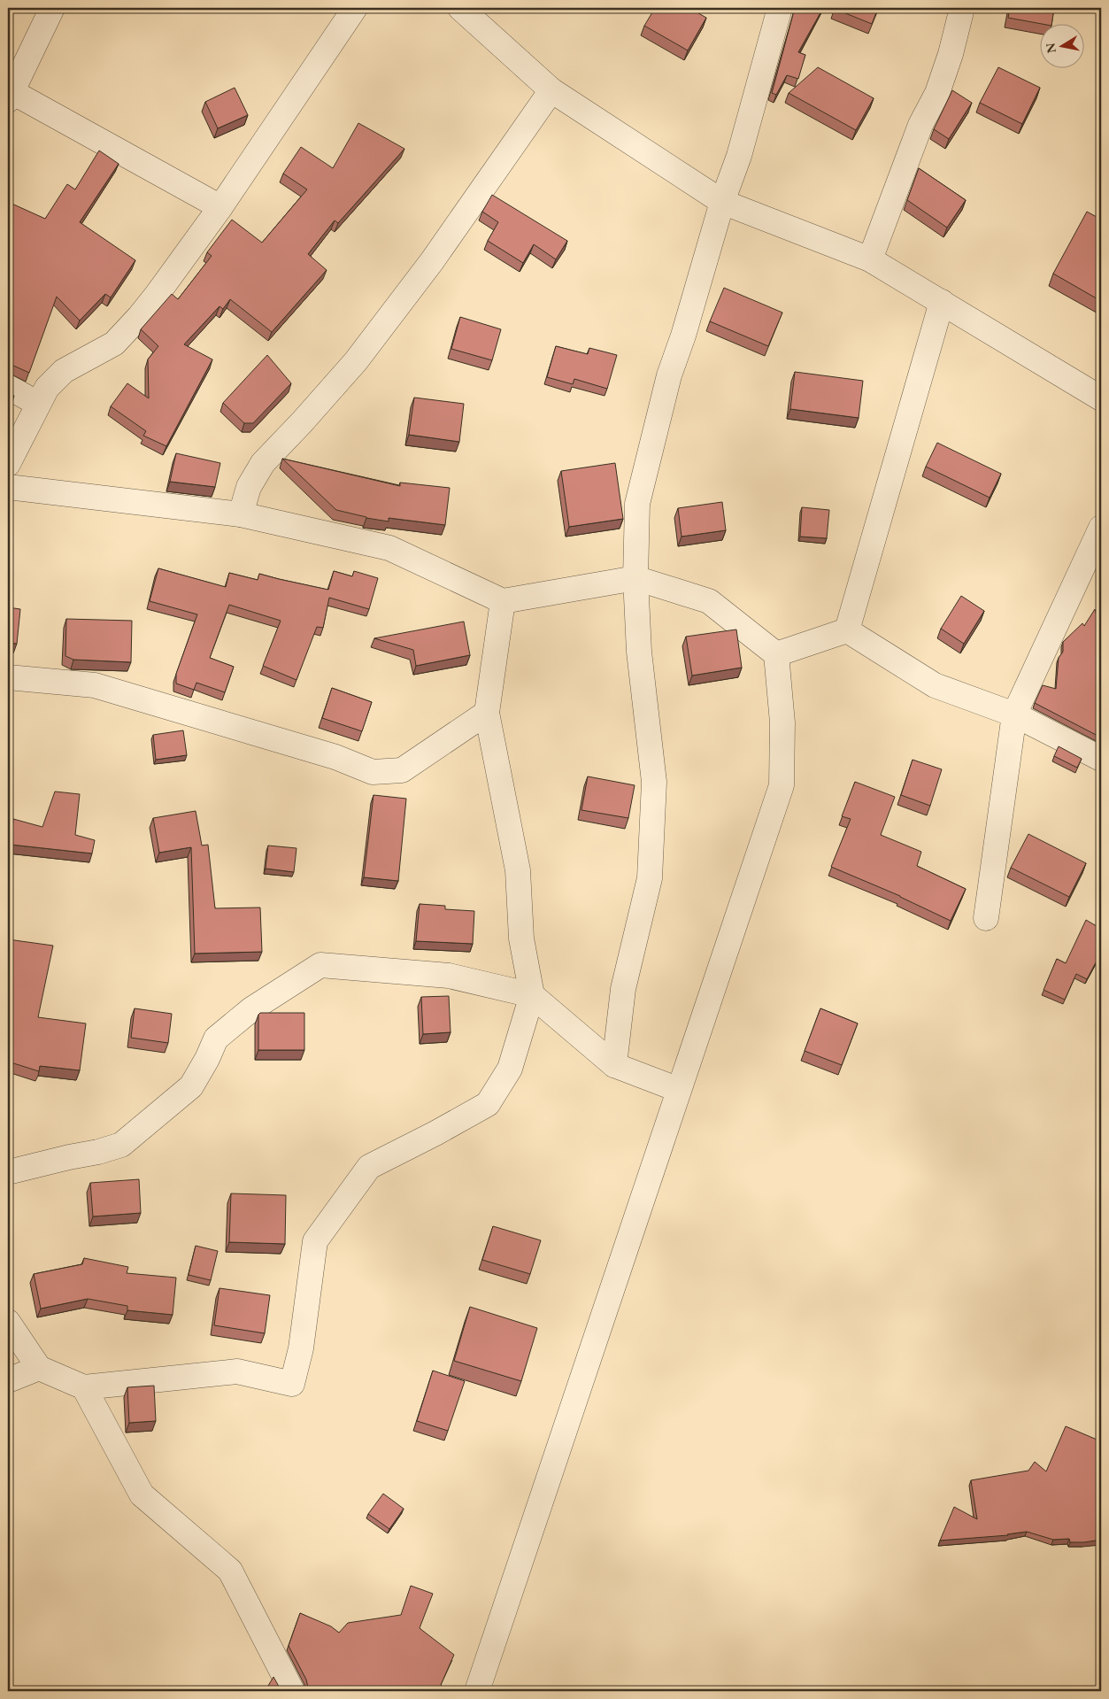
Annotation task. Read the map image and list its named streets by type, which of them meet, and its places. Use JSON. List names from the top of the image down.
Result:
{
  "north": "left"
}
